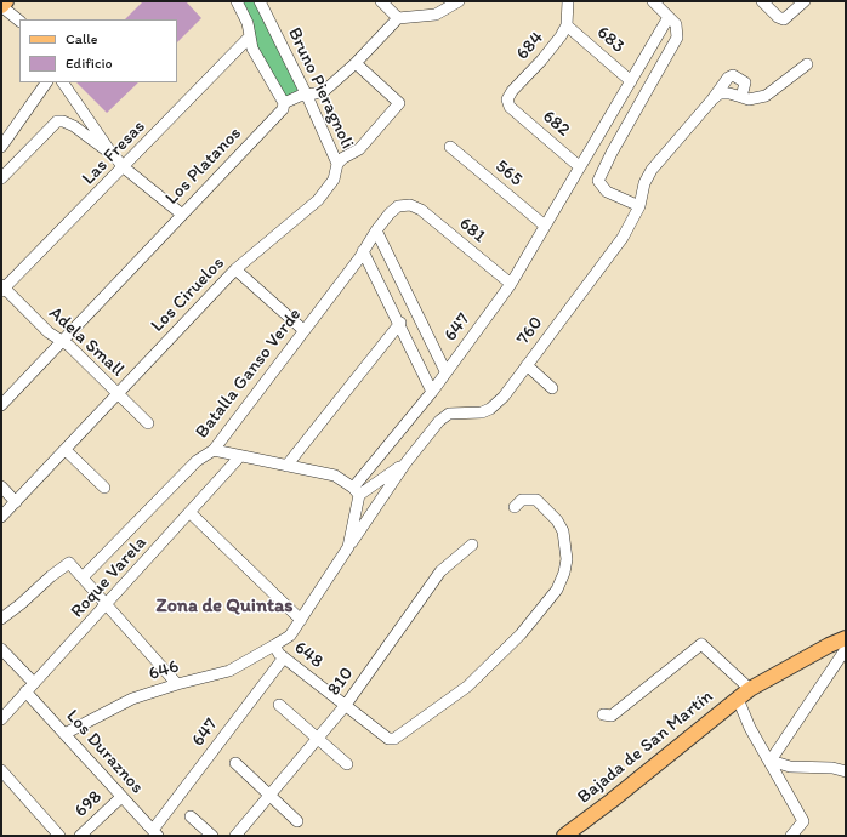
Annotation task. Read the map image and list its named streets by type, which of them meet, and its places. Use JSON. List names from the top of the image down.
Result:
{
  "streets": {
    "main road": ["Bajada de San Martín"],
    "street": [
      "683",
      "684",
      "Bruno Pieragnoli",
      "682",
      "Las Fresas",
      "Los Platanos",
      "565",
      "681",
      "Los Ciruelos",
      "647",
      "760",
      "Adela Small",
      "Batalla Ganso Verde",
      "Roque Varela",
      "648",
      "646",
      "810",
      "Los Duraznos",
      "698"
    ]
  },
  "crossings": [
    ["683", "684"],
    ["683", "647"],
    ["684", "682"],
    ["Bruno Pieragnoli", "Los Ciruelos"],
    ["682", "647"],
    ["Las Fresas", "Adela Small"],
    ["Los Platanos", "Adela Small"],
    ["565", "647"],
    ["681", "647"],
    ["681", "Batalla Ganso Verde"],
    ["Los Ciruelos", "Adela Small"],
    ["647", "760"],
    ["647", "648"],
    ["647", "646"],
    ["647", "Los Duraznos"],
    ["Roque Varela", "Los Duraznos"],
    ["648", "646"],
    ["648", "810"],
    ["646", "Los Duraznos"],
    ["Los Duraznos", "698"]
  ],
  "districts": ["Zona de Quintas"],
  "legend": ["Calle", "Edificio"]
}
